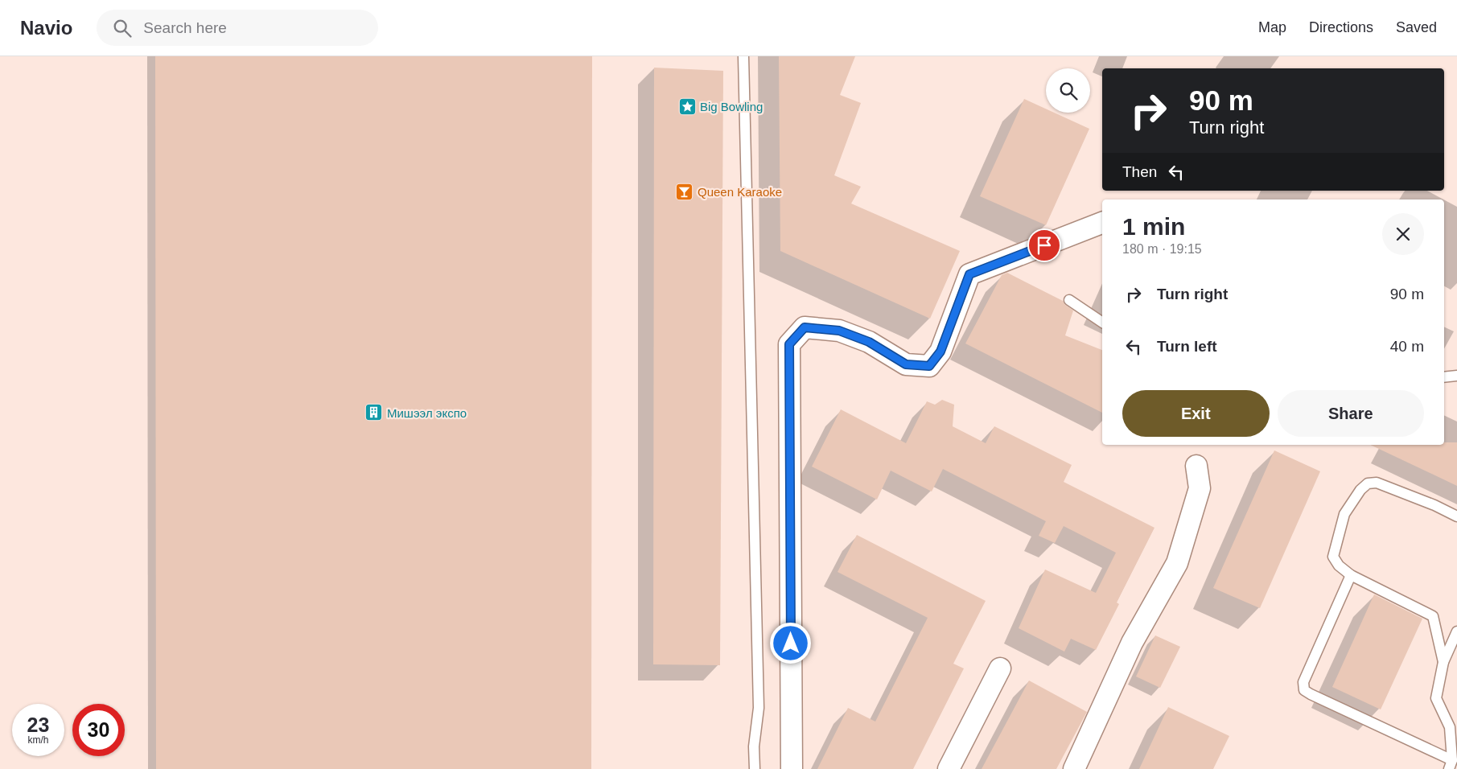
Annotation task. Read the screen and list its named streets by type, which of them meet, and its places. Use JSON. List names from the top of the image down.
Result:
{
  "places": {
    "place": ["Big Bowling"],
    "bar": ["Queen Karaoke"],
    "building": ["Мишээл экспо"]
  },
  "page": {
    "header": "Navio",
    "search": "Search here",
    "nav": ["Map", "Directions", "Saved"],
    "turn": ["90 m", "Turn right"],
    "then": "Then",
    "heading": ["1 min", "180 m · 19:15"],
    "list": [
      {
        "name": "Turn right",
        "value": "90 m"
      },
      {
        "name": "Turn left",
        "value": "40 m"
      }
    ],
    "buttons": ["Exit", "Share"],
    "speed": "23 km/h",
    "limit": "30"
  }
}
